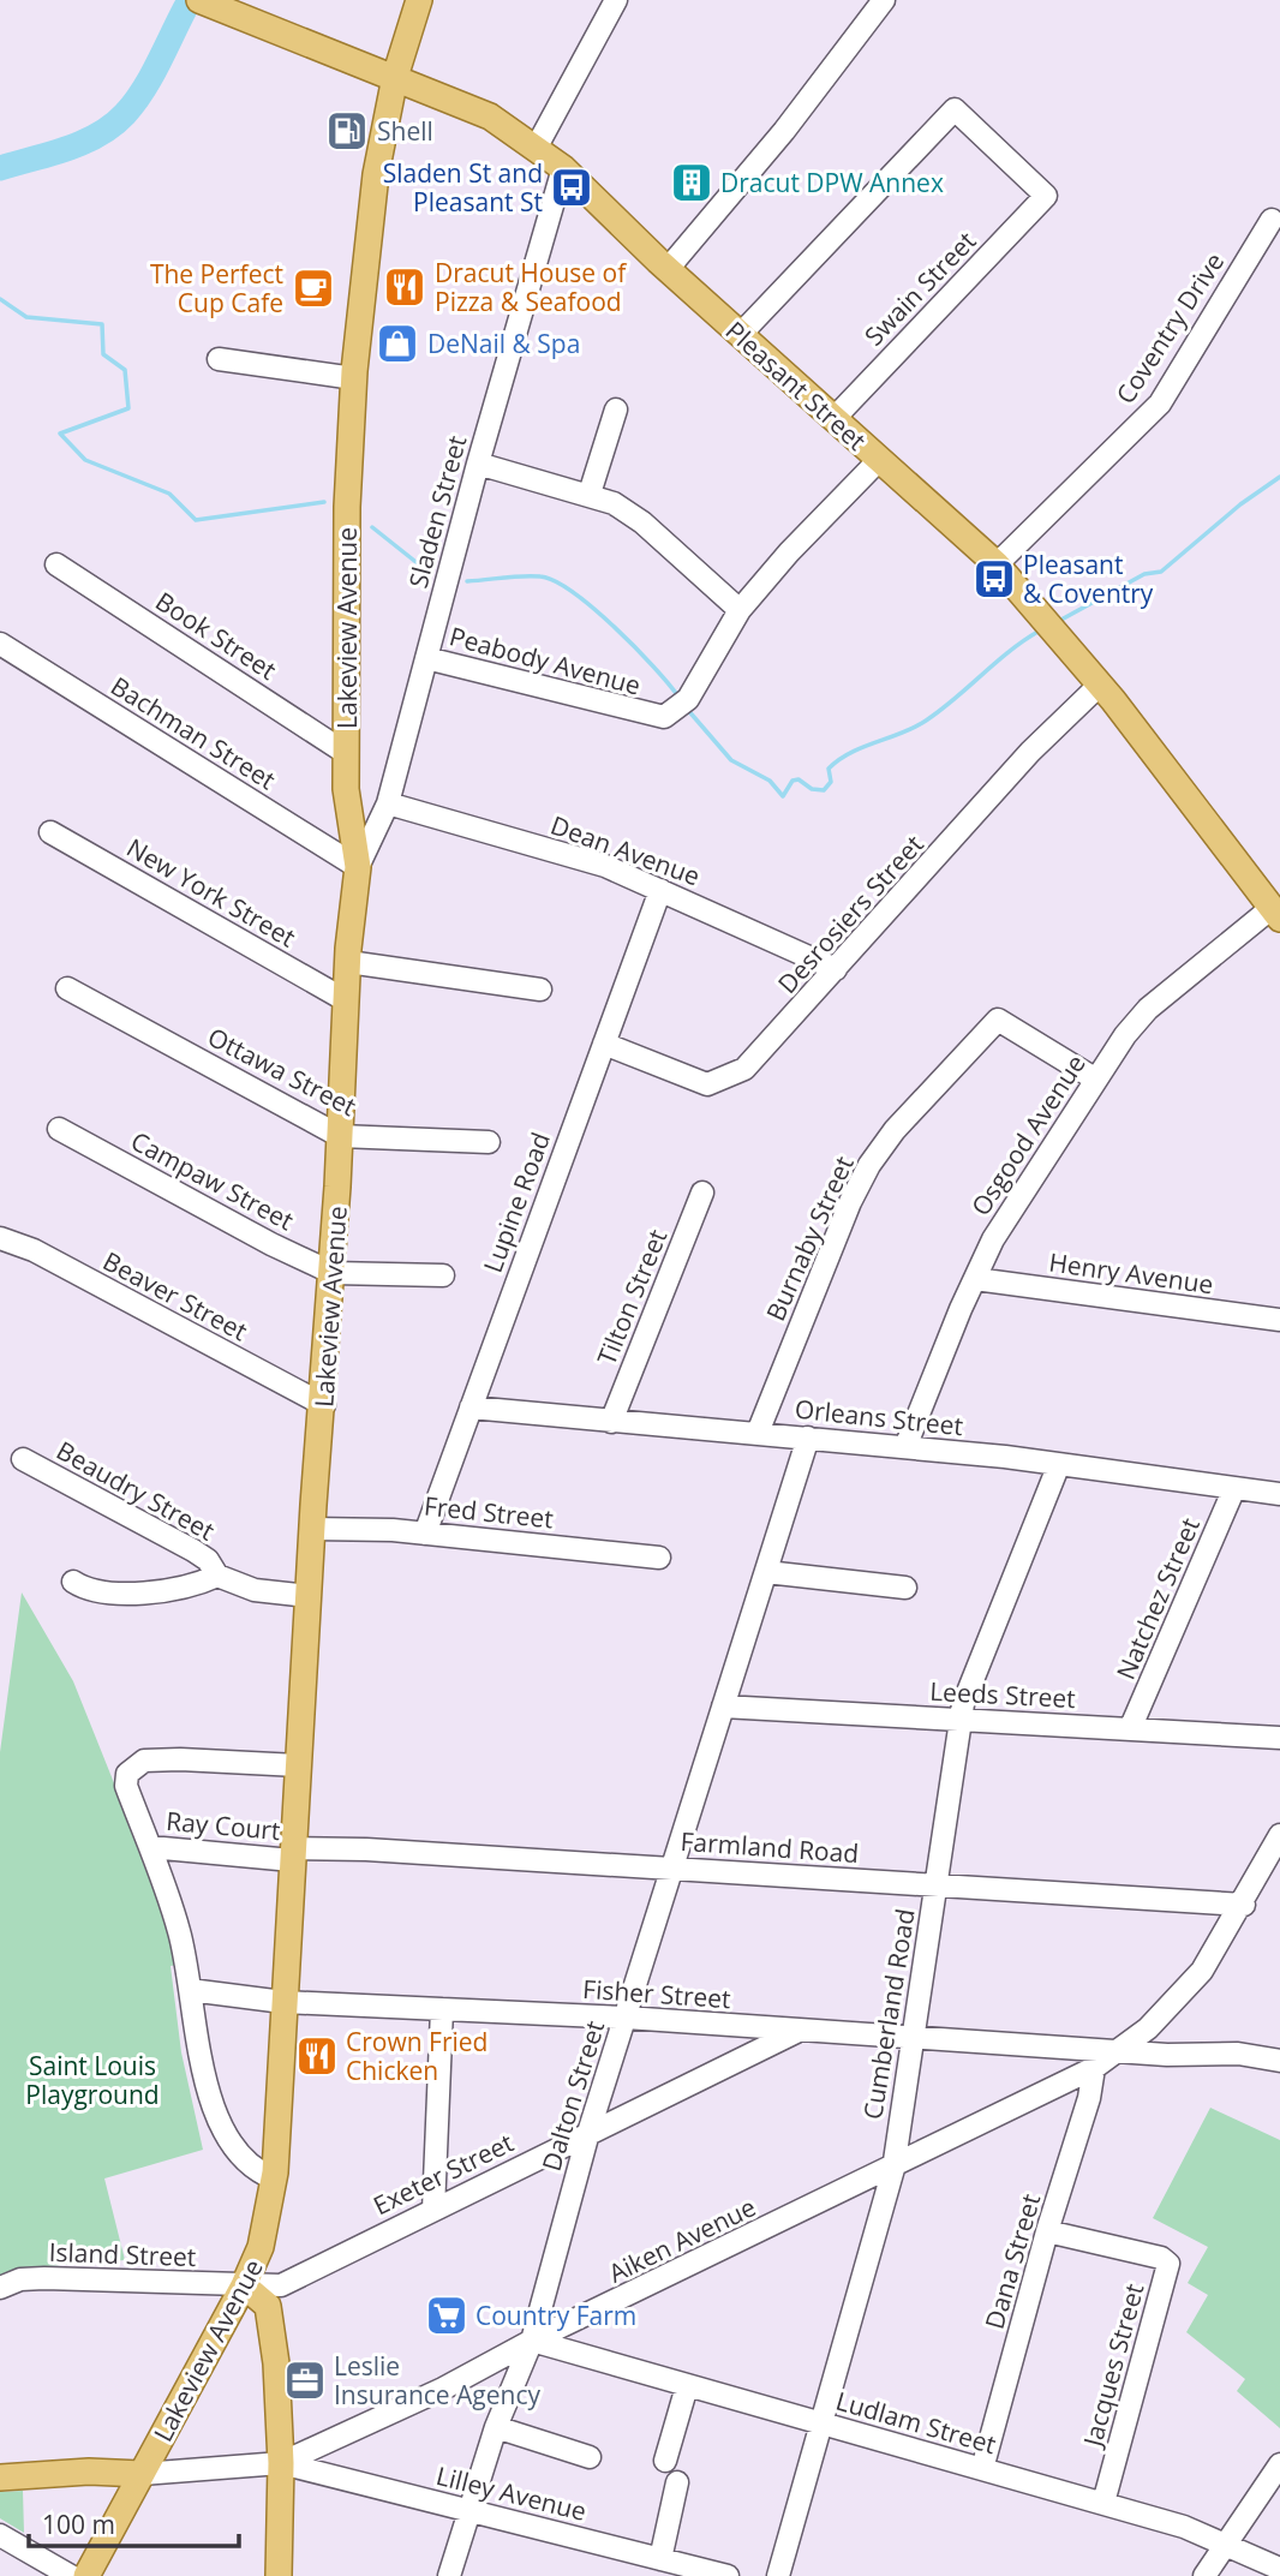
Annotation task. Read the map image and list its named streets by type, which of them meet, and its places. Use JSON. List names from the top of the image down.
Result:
{
  "streets": {
    "main road": ["Pleasant Street", "Lakeview Avenue"],
    "street": [
      "Swain Street",
      "Coventry Drive",
      "Sladen Street",
      "Book Street",
      "Peabody Avenue",
      "Bachman Street",
      "Dean Avenue",
      "New York Street",
      "Desrosiers Street",
      "Ottawa Street",
      "Osgood Avenue",
      "Campaw Street",
      "Lupine Road",
      "Burnaby Street",
      "Henry Avenue",
      "Beaver Street",
      "Tilton Street",
      "Orleans Street",
      "Beaudry Street",
      "Fred Street",
      "Natchez Street",
      "Leeds Street",
      "Ray Court",
      "Farmland Road",
      "Fisher Street",
      "Cumberland Road",
      "Dalton Street",
      "Exeter Street",
      "Aiken Avenue",
      "Island Street",
      "Dana Street",
      "Jacques Street",
      "Ludlam Street",
      "Lilley Avenue"
    ]
  },
  "crossings": [
    ["Swain Street", "Pleasant Street"],
    ["Coventry Drive", "Pleasant Street"],
    ["Pleasant Street", "Sladen Street"],
    ["Pleasant Street", "Lakeview Avenue"],
    ["Pleasant Street", "Peabody Avenue"],
    ["Pleasant Street", "Desrosiers Street"],
    ["Pleasant Street", "Osgood Avenue"],
    ["Sladen Street", "Lakeview Avenue"],
    ["Sladen Street", "Peabody Avenue"],
    ["Sladen Street", "Bachman Street"],
    ["Sladen Street", "Dean Avenue"],
    ["Lakeview Avenue", "Book Street"],
    ["Lakeview Avenue", "Bachman Street"],
    ["Lakeview Avenue", "New York Street"],
    ["Lakeview Avenue", "Ottawa Street"],
    ["Lakeview Avenue", "Campaw Street"],
    ["Lakeview Avenue", "Beaver Street"],
    ["Lakeview Avenue", "Fred Street"],
    ["Lakeview Avenue", "Ray Court"],
    ["Lakeview Avenue", "Farmland Road"],
    ["Lakeview Avenue", "Fisher Street"],
    ["Lakeview Avenue", "Exeter Street"],
    ["Lakeview Avenue", "Aiken Avenue"],
    ["Lakeview Avenue", "Island Street"],
    ["Dean Avenue", "Desrosiers Street"],
    ["Dean Avenue", "Lupine Road"],
    ["Desrosiers Street", "Lupine Road"],
    ["Osgood Avenue", "Burnaby Street"],
    ["Osgood Avenue", "Henry Avenue"],
    ["Osgood Avenue", "Orleans Street"],
    ["Lupine Road", "Orleans Street"],
    ["Lupine Road", "Fred Street"],
    ["Burnaby Street", "Orleans Street"],
    ["Tilton Street", "Orleans Street"],
    ["Orleans Street", "Natchez Street"],
    ["Orleans Street", "Cumberland Road"],
    ["Orleans Street", "Dalton Street"],
    ["Natchez Street", "Leeds Street"],
    ["Leeds Street", "Cumberland Road"],
    ["Leeds Street", "Dalton Street"],
    ["Ray Court", "Farmland Road"],
    ["Farmland Road", "Cumberland Road"],
    ["Farmland Road", "Dalton Street"],
    ["Farmland Road", "Aiken Avenue"],
    ["Fisher Street", "Cumberland Road"],
    ["Fisher Street", "Dalton Street"],
    ["Fisher Street", "Exeter Street"],
    ["Fisher Street", "Aiken Avenue"],
    ["Cumberland Road", "Aiken Avenue"],
    ["Cumberland Road", "Ludlam Street"],
    ["Dalton Street", "Exeter Street"],
    ["Dalton Street", "Aiken Avenue"],
    ["Dalton Street", "Ludlam Street"],
    ["Dalton Street", "Lilley Avenue"],
    ["Exeter Street", "Island Street"],
    ["Aiken Avenue", "Dana Street"],
    ["Aiken Avenue", "Ludlam Street"],
    ["Aiken Avenue", "Lilley Avenue"],
    ["Dana Street", "Jacques Street"],
    ["Dana Street", "Ludlam Street"],
    ["Jacques Street", "Ludlam Street"]
  ],
  "parks": ["Saint Louis Playground"],
  "places": {
    "fuel station": ["Shell"],
    "building": ["Dracut DPW Annex"],
    "bus stop": ["Sladen St and Pleasant St", "Pleasant & Coventry"],
    "restaurant": ["Dracut House of Pizza & Seafood", "Crown Fried Chicken"],
    "cafe": ["The Perfect Cup Cafe"],
    "shop": ["DeNail & Spa"],
    "supermarket": ["Country Farm"],
    "office": ["Leslie Insurance Agency"]
  },
  "scale_bar": "100 m"
}
